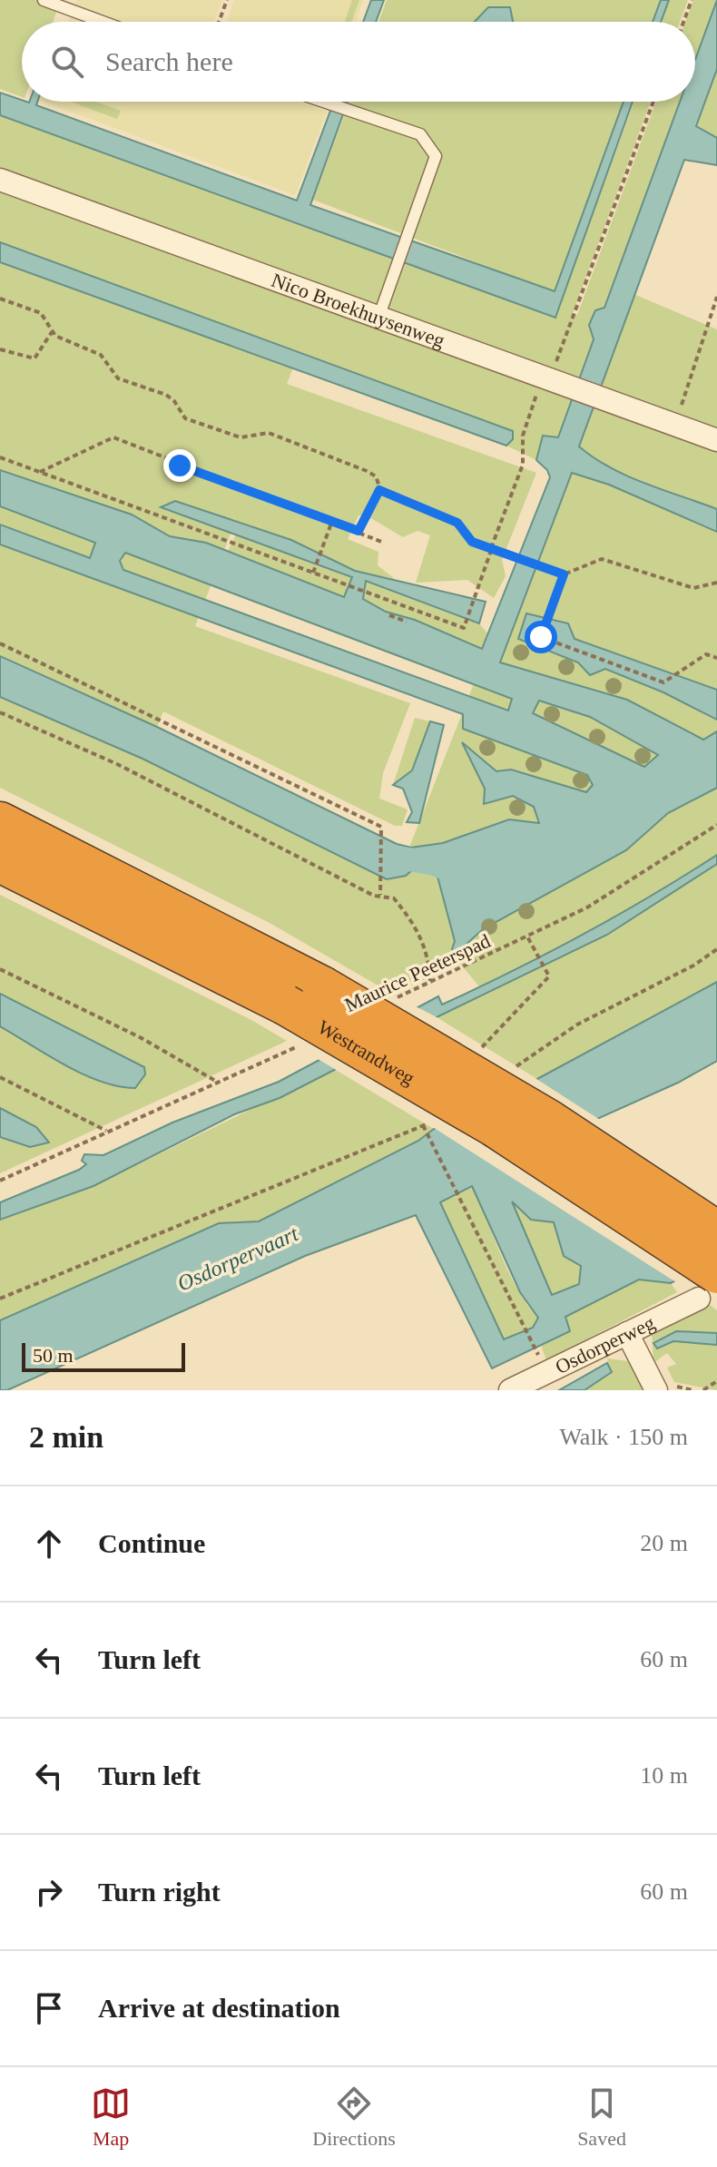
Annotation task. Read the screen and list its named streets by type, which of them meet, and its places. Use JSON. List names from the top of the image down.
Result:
{
  "streets": {
    "highway": ["Westrandweg"],
    "street": ["Nico Broekhuysenweg", "Osdorperweg"],
    "path": ["Maurice Peeterspad"]
  },
  "crossings": [
    ["Westrandweg", "Osdorperweg"]
  ],
  "water": ["Osdorpervaart"],
  "scale_bar": "50 m",
  "page": {
    "search": "Search here",
    "scale": "50 m",
    "heading": ["2 min", "Walk · 150 m"],
    "list": [
      ["Continue", "20 m"],
      ["Turn left", "60 m"],
      ["Turn left", "10 m"],
      ["Turn right", "60 m"],
      "Arrive at destination"
    ],
    "nav": ["Map", "Directions", "Saved"]
  }
}
